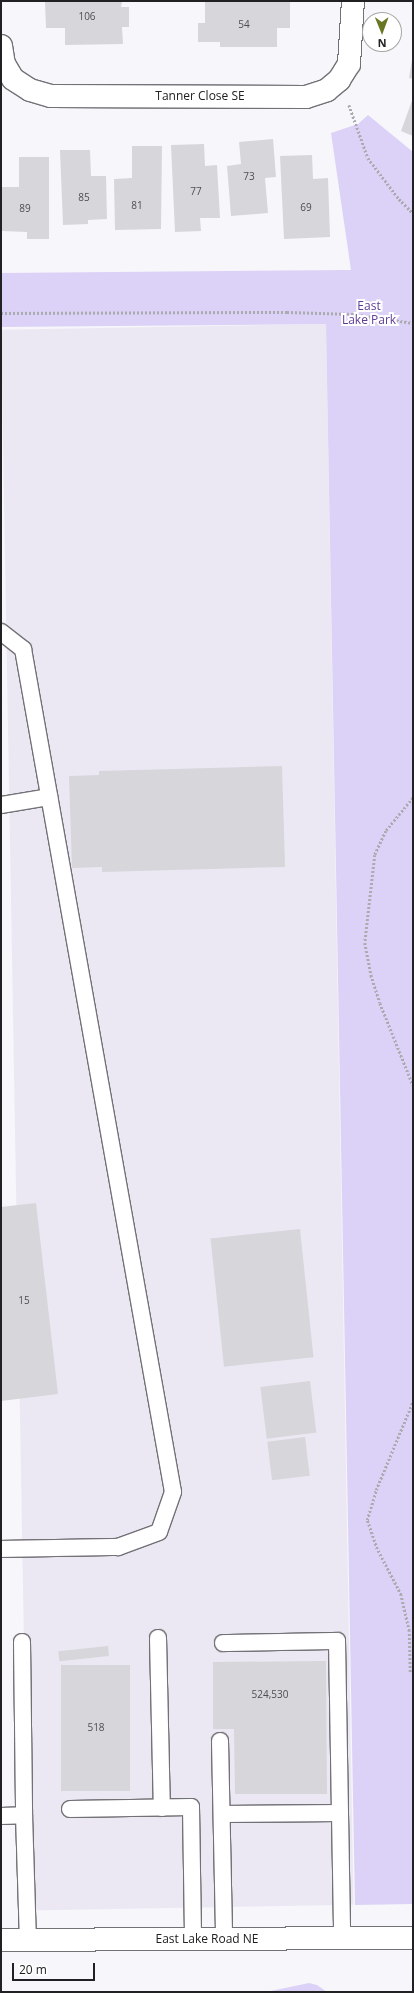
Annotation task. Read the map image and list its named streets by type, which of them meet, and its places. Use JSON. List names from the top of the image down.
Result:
{
  "streets": {
    "street": ["Tanner Close SE", "East Lake Road NE"]
  },
  "parks": ["East Lake Park"],
  "house_numbers": [
    "106",
    "54",
    "73",
    "77",
    "85",
    "81",
    "69",
    "89",
    "15",
    "524,530",
    "518"
  ],
  "scale_bar": "20 m",
  "north": "bottom"
}
